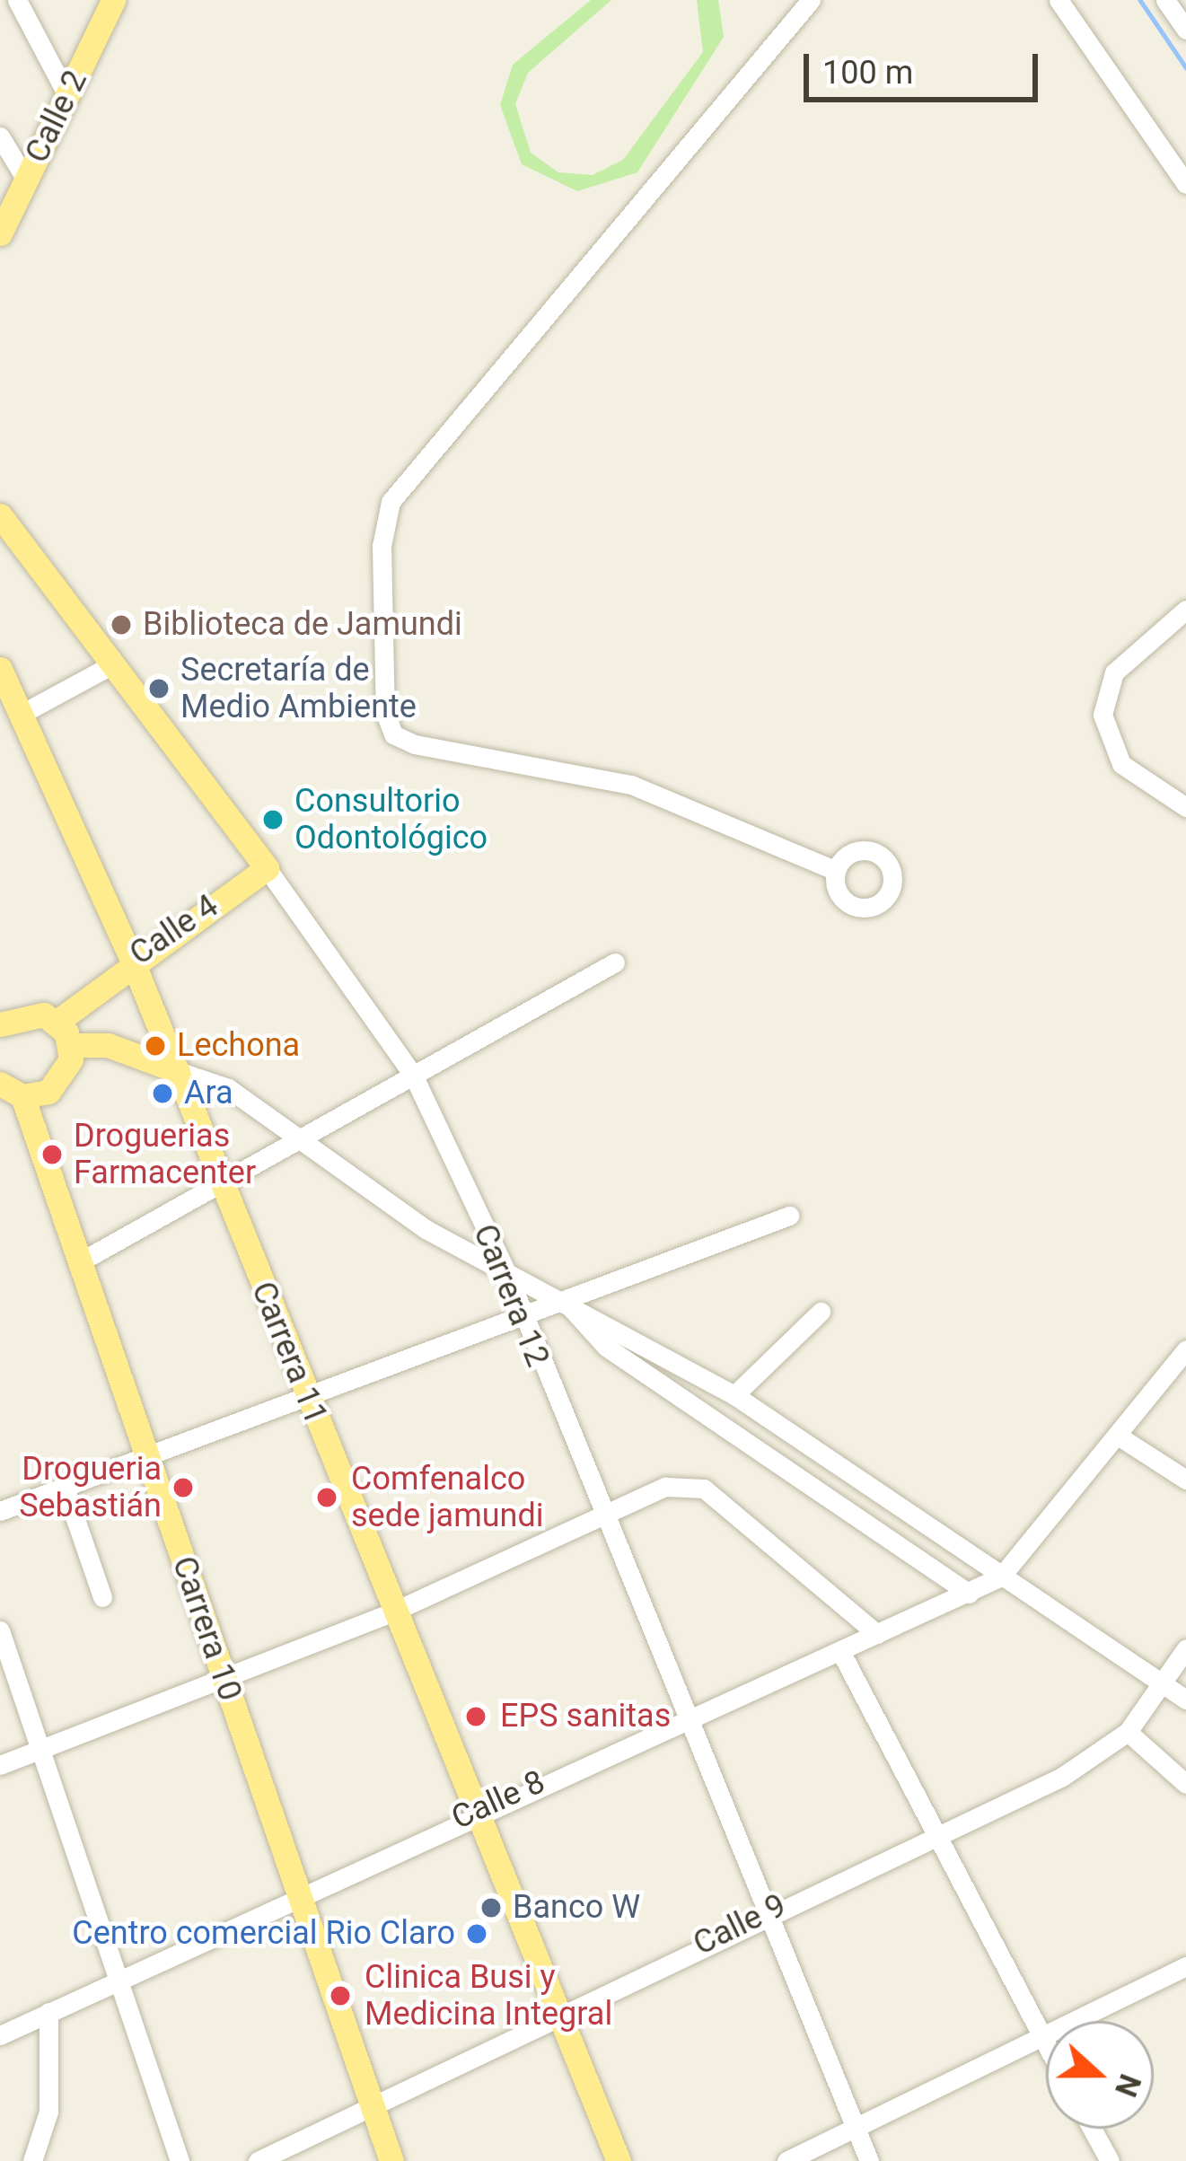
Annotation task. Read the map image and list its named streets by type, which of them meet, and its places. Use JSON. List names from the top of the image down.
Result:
{
  "streets": {
    "main road": [
      "Calle 2",
      "Calle 4",
      "Carrera 12",
      "Carrera 11",
      "Carrera 10"
    ],
    "street": ["Calle 8", "Calle 9"]
  },
  "crossings": [
    ["Calle 4", "Carrera 12"],
    ["Calle 4", "Carrera 11"],
    ["Calle 4", "Carrera 10"],
    ["Carrera 12", "Calle 8"],
    ["Carrera 12", "Calle 9"],
    ["Carrera 11", "Calle 8"],
    ["Carrera 11", "Calle 9"],
    ["Carrera 10", "Calle 8"],
    ["Carrera 10", "Calle 9"]
  ],
  "places": [
    "Biblioteca de Jamundi",
    "Secretaría de Medio Ambiente",
    "Consultorio Odontológico",
    "Lechona",
    "Ara",
    "Droguerias Farmacenter",
    "Drogueria Sebastián",
    "Comfenalco sede jamundi",
    "EPS sanitas",
    "Banco W",
    "Centro comercial Rio Claro",
    "Clinica Busi y Medicina Integral"
  ],
  "scale_bar": "100 m",
  "north": "right"
}
